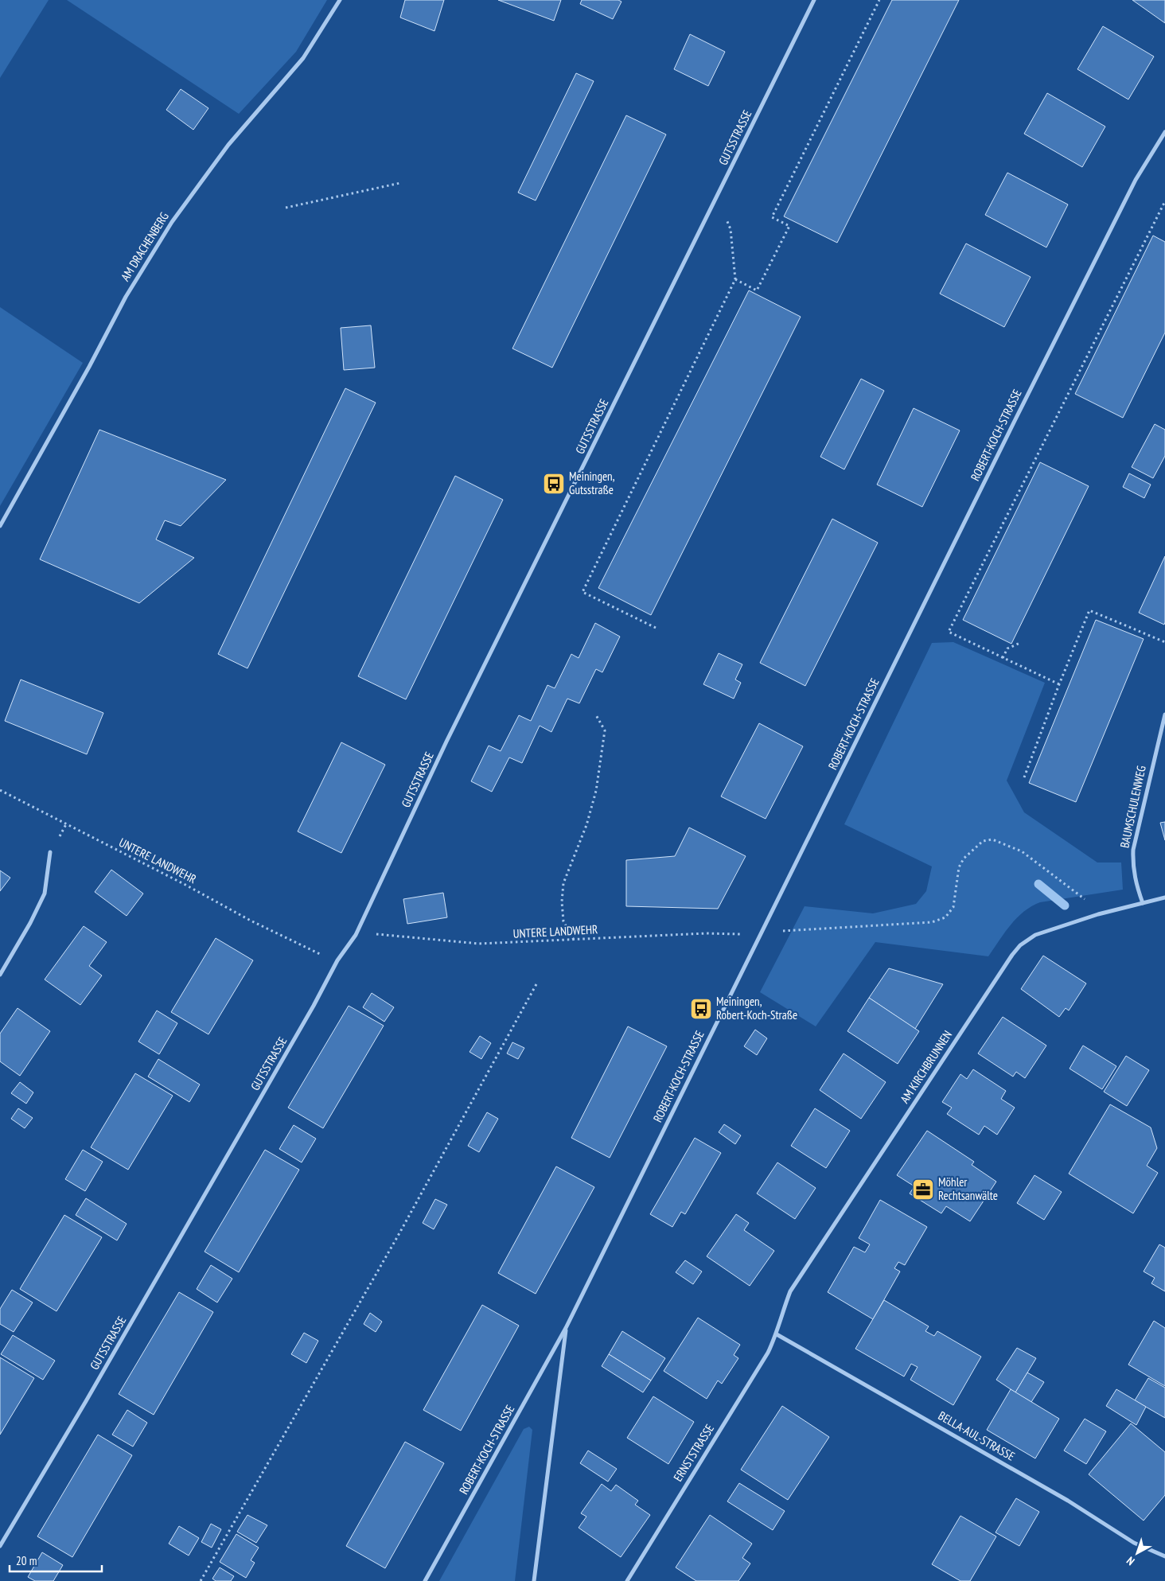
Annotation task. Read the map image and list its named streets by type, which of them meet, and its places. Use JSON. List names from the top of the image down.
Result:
{
  "streets": {
    "street": [
      "GUTSSTRASSE",
      "AM DRACHENBERG",
      "ROBERT-KOCH-STRASSE",
      "BAUMSCHULENWEG",
      "AM KIRCHBRUNNEN",
      "BELLA-AUL-STRASSE",
      "ERNSTSTRASSE"
    ],
    "path": ["UNTERE LANDWEHR"]
  },
  "crossings": [
    ["BAUMSCHULENWEG", "AM KIRCHBRUNNEN"],
    ["AM KIRCHBRUNNEN", "BELLA-AUL-STRASSE"],
    ["AM KIRCHBRUNNEN", "ERNSTSTRASSE"],
    ["BELLA-AUL-STRASSE", "ERNSTSTRASSE"]
  ],
  "places": {
    "bus stop": ["Meiningen, Gutsstraße", "Meiningen, Robert-Koch-Straße"],
    "office": ["Möhler Rechtsanwälte"]
  },
  "scale_bar": "20 m",
  "north": "bottom left"
}
